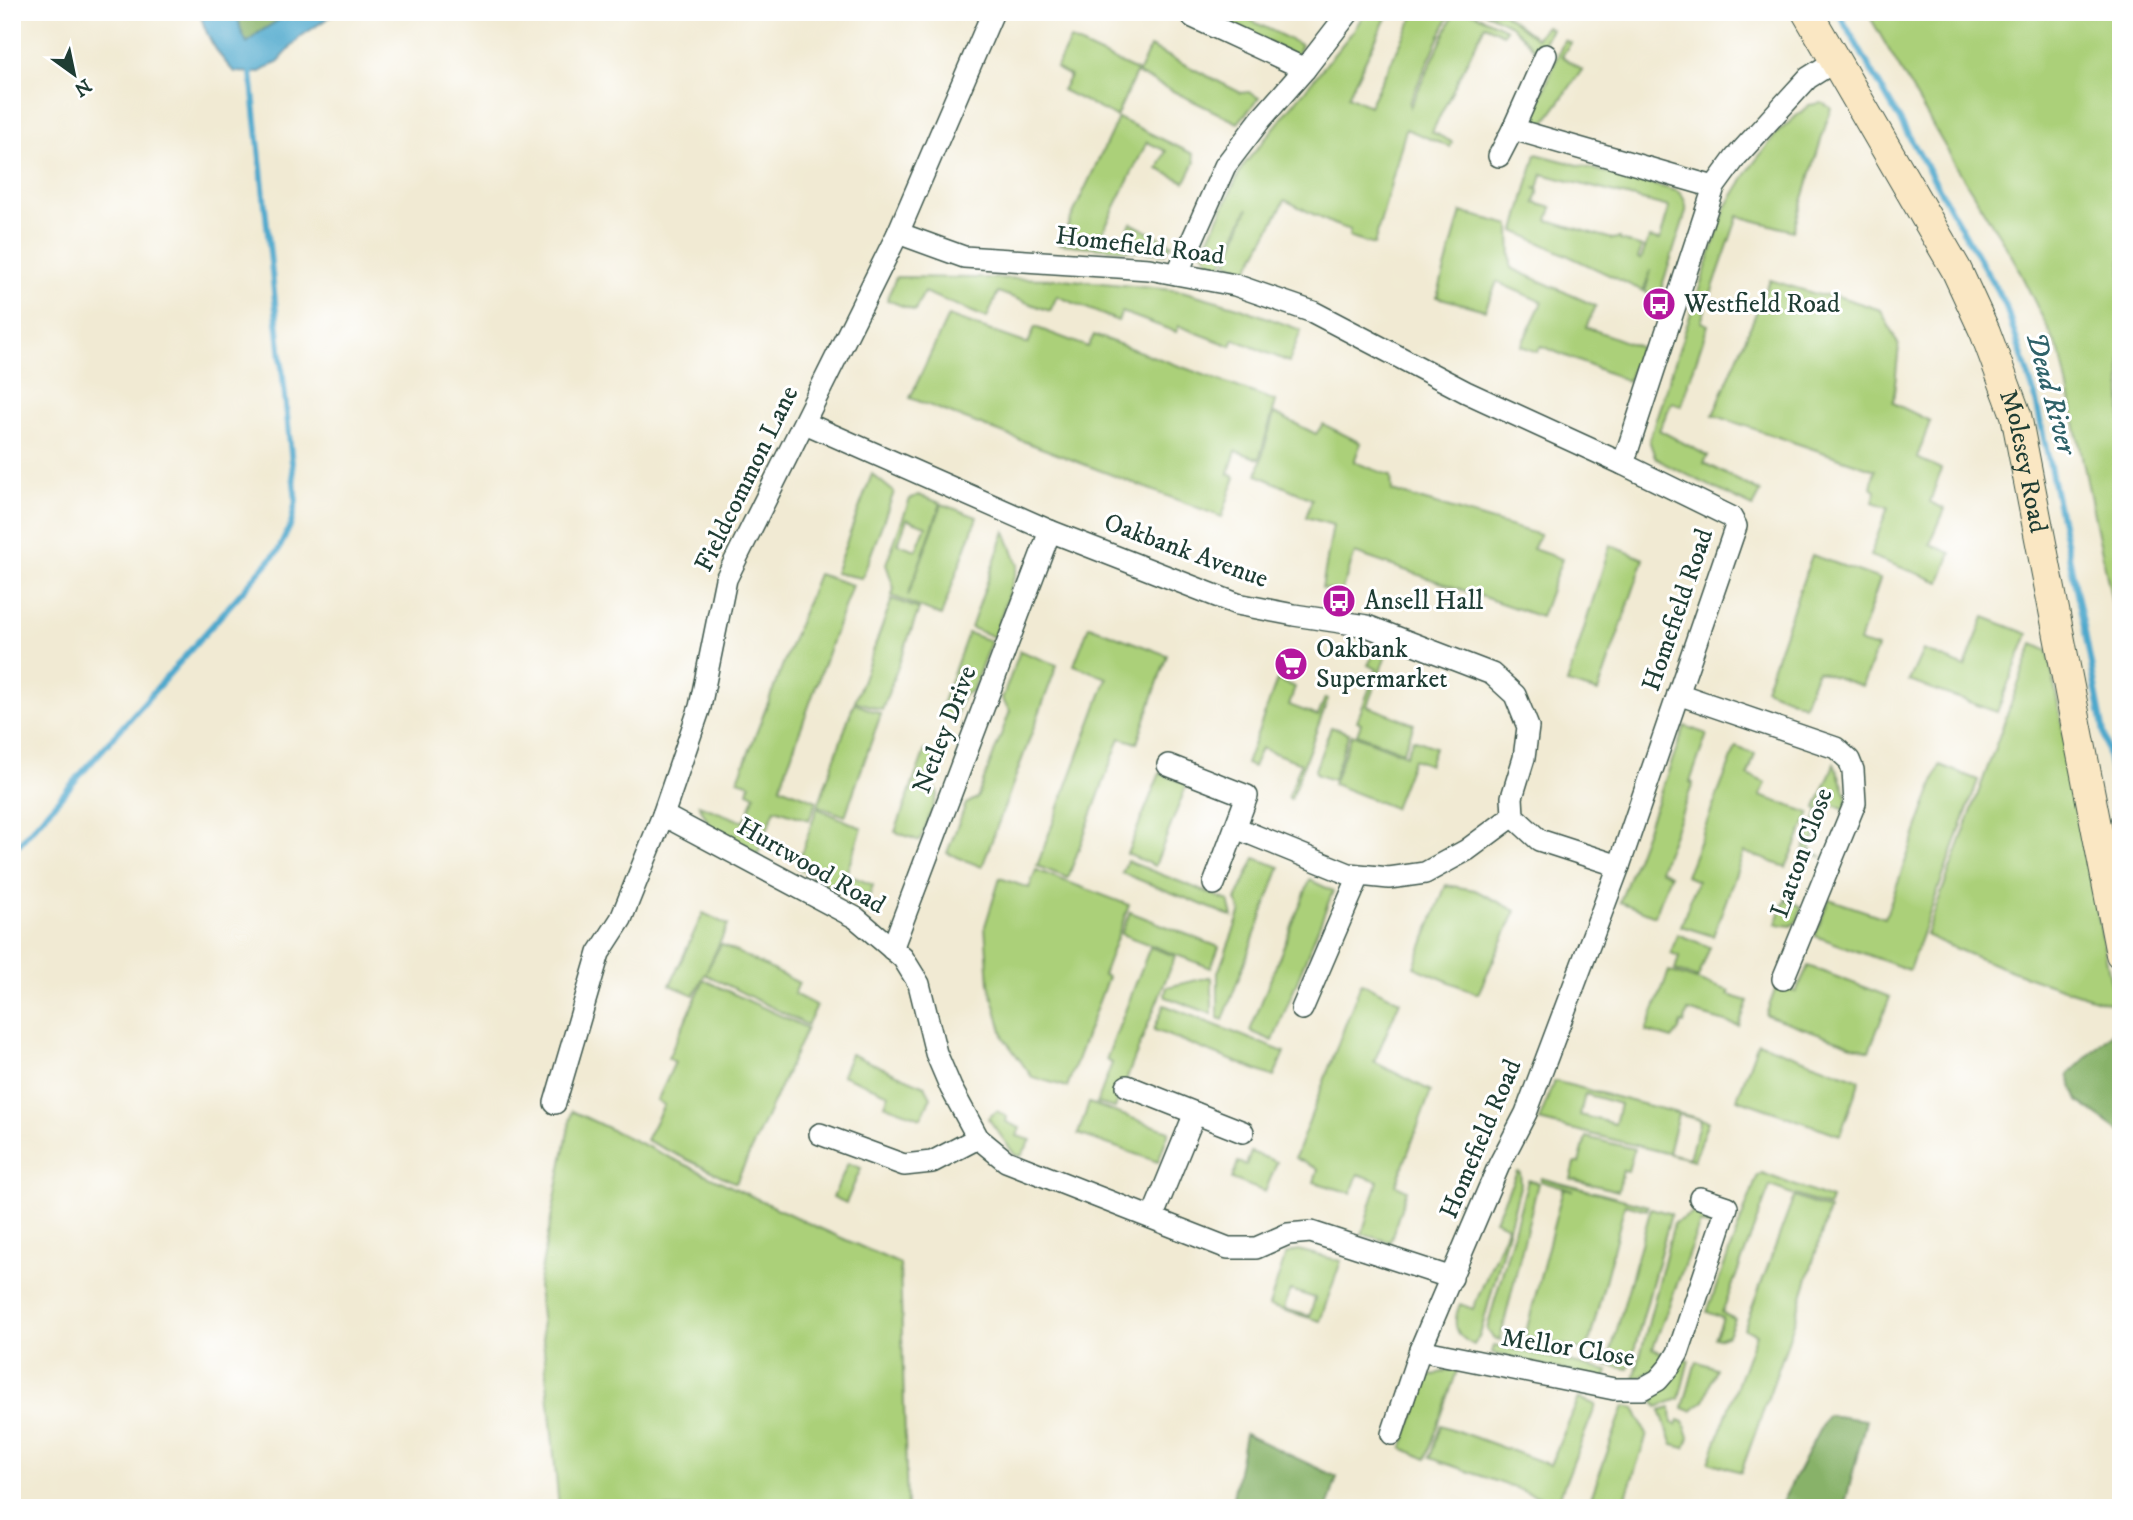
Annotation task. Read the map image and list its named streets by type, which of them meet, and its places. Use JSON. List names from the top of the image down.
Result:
{
  "streets": {
    "street": [
      "Homefield Road",
      "Molesey Road",
      "Fieldcommon Lane",
      "Oakbank Avenue",
      "Netley Drive",
      "Latton Close",
      "Hurtwood Road",
      "Mellor Close"
    ]
  },
  "crossings": [
    ["Homefield Road", "Fieldcommon Lane"],
    ["Homefield Road", "Latton Close"],
    ["Homefield Road", "Hurtwood Road"],
    ["Homefield Road", "Mellor Close"],
    ["Fieldcommon Lane", "Oakbank Avenue"],
    ["Fieldcommon Lane", "Hurtwood Road"],
    ["Oakbank Avenue", "Netley Drive"],
    ["Netley Drive", "Hurtwood Road"]
  ],
  "water": ["Dead River"],
  "places": {
    "bus stop": ["Westfield Road", "Ansell Hall"],
    "supermarket": ["Oakbank Supermarket"]
  },
  "north": "bottom right"
}
